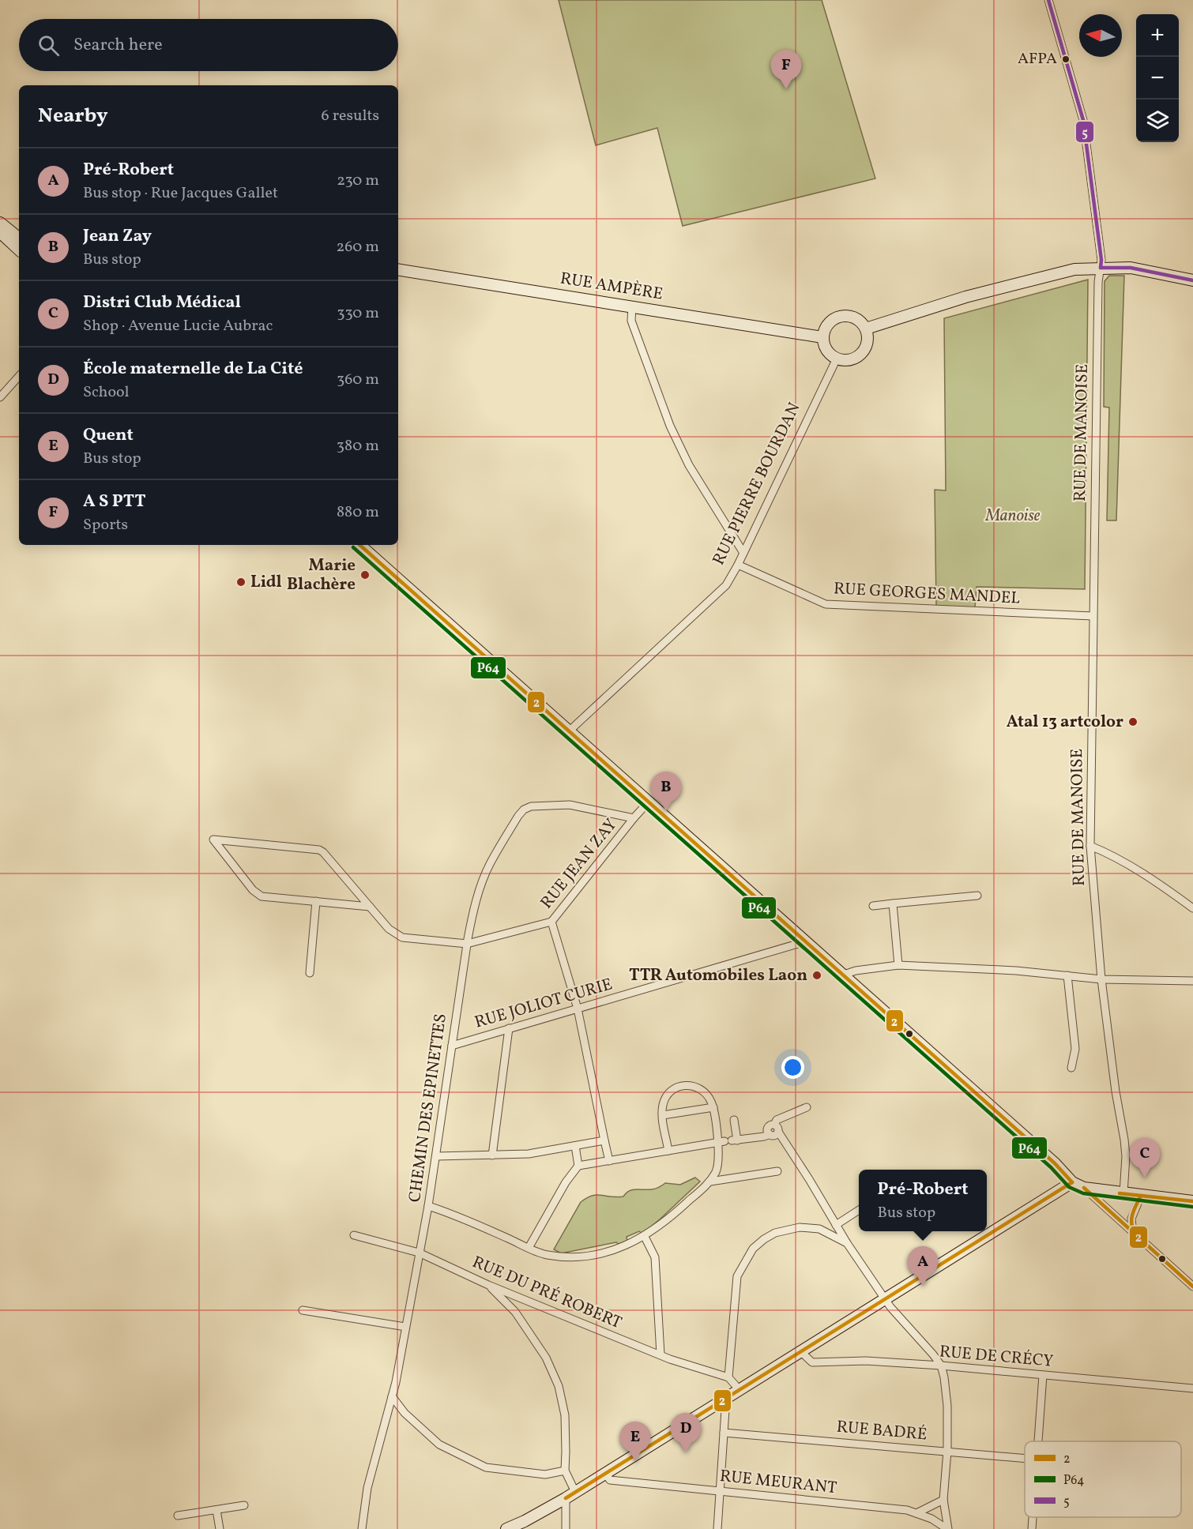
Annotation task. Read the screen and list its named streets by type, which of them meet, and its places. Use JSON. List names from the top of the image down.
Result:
{
  "streets": {
    "main road": ["RUE AMPÈRE"],
    "street": [
      "RUE DE MANOISE",
      "RUE PIERRE BOURDAN",
      "RUE GEORGES MANDEL",
      "RUE JEAN ZAY",
      "RUE JOLIOT CURIE",
      "CHEMIN DES EPINETTES",
      "RUE DU PRÉ ROBERT",
      "RUE DE CRÉCY",
      "RUE BADRÉ",
      "RUE MEURANT"
    ]
  },
  "crossings": [
    ["RUE AMPÈRE", "RUE PIERRE BOURDAN"],
    ["RUE DE MANOISE", "RUE GEORGES MANDEL"],
    ["RUE PIERRE BOURDAN", "RUE GEORGES MANDEL"],
    ["RUE JEAN ZAY", "CHEMIN DES EPINETTES"],
    ["RUE JOLIOT CURIE", "CHEMIN DES EPINETTES"],
    ["CHEMIN DES EPINETTES", "RUE DU PRÉ ROBERT"]
  ],
  "parks": ["Manoise"],
  "places": [
    "AFPA",
    "Marie Blachère",
    "Lidl",
    "Atal 13 artcolor",
    "TTR Automobiles Laon"
  ],
  "lines": ["transit line 5", "transit line 2", "transit line P64"],
  "legend": ["2", "P64", "5"],
  "north": "left",
  "page": {
    "map_buttons": ["+", "−"],
    "search": "Search here",
    "pins": [
      "F",
      "B",
      "C",
      "A",
      "D",
      "E"
    ],
    "heading": ["Nearby", "6 results"],
    "list": [
      {
        "mark": "A",
        "name": "Pré-Robert",
        "note": "Bus stop · Rue Jacques Gallet",
        "value": "230 m"
      },
      {
        "mark": "B",
        "name": "Jean Zay",
        "note": "Bus stop",
        "value": "260 m"
      },
      {
        "mark": "C",
        "name": "Distri Club Médical",
        "note": "Shop · Avenue Lucie Aubrac",
        "value": "330 m"
      },
      {
        "mark": "D",
        "name": "École maternelle de La Cité",
        "note": "School",
        "value": "360 m"
      },
      {
        "mark": "E",
        "name": "Quent",
        "note": "Bus stop",
        "value": "380 m"
      },
      {
        "mark": "F",
        "name": "A S PTT",
        "note": "Sports",
        "value": "880 m"
      }
    ],
    "popup": ["Pré-Robert", "Bus stop"]
  }
}
